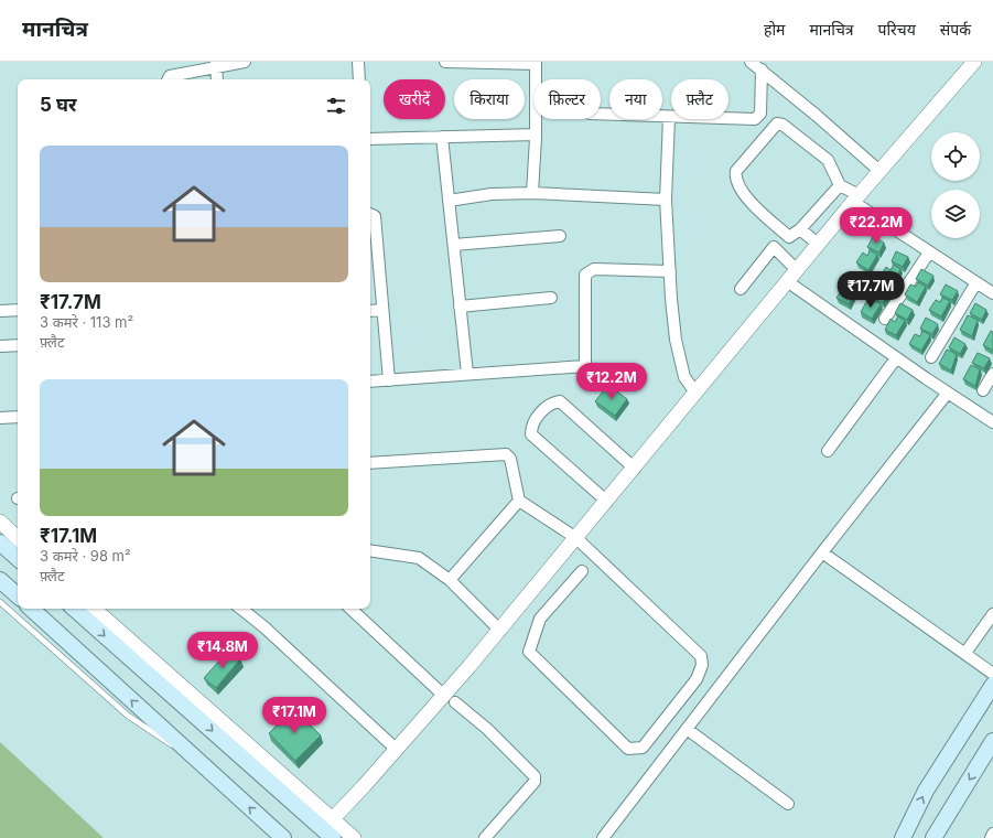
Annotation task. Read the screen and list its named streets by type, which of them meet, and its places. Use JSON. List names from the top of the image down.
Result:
{
  "page": {
    "header": "मानचित्र",
    "nav": [
      "होम",
      "मानचित्र",
      "परिचय",
      "संपर्क"
    ],
    "chip": [
      "खरीदें",
      "किराया",
      "फ़िल्टर",
      "नया",
      "फ़्लैट"
    ],
    "heading": "5 घर",
    "list": [
      {
        "name": "₹17.7M",
        "note": "3 कमरे · 113 m² · फ़्लैट"
      },
      {
        "name": "₹17.1M",
        "note": "3 कमरे · 98 m² · फ़्लैट"
      }
    ],
    "price": [
      "₹22.2M",
      "₹17.7M",
      "₹12.2M",
      "₹14.8M",
      "₹17.1M"
    ]
  }
}
